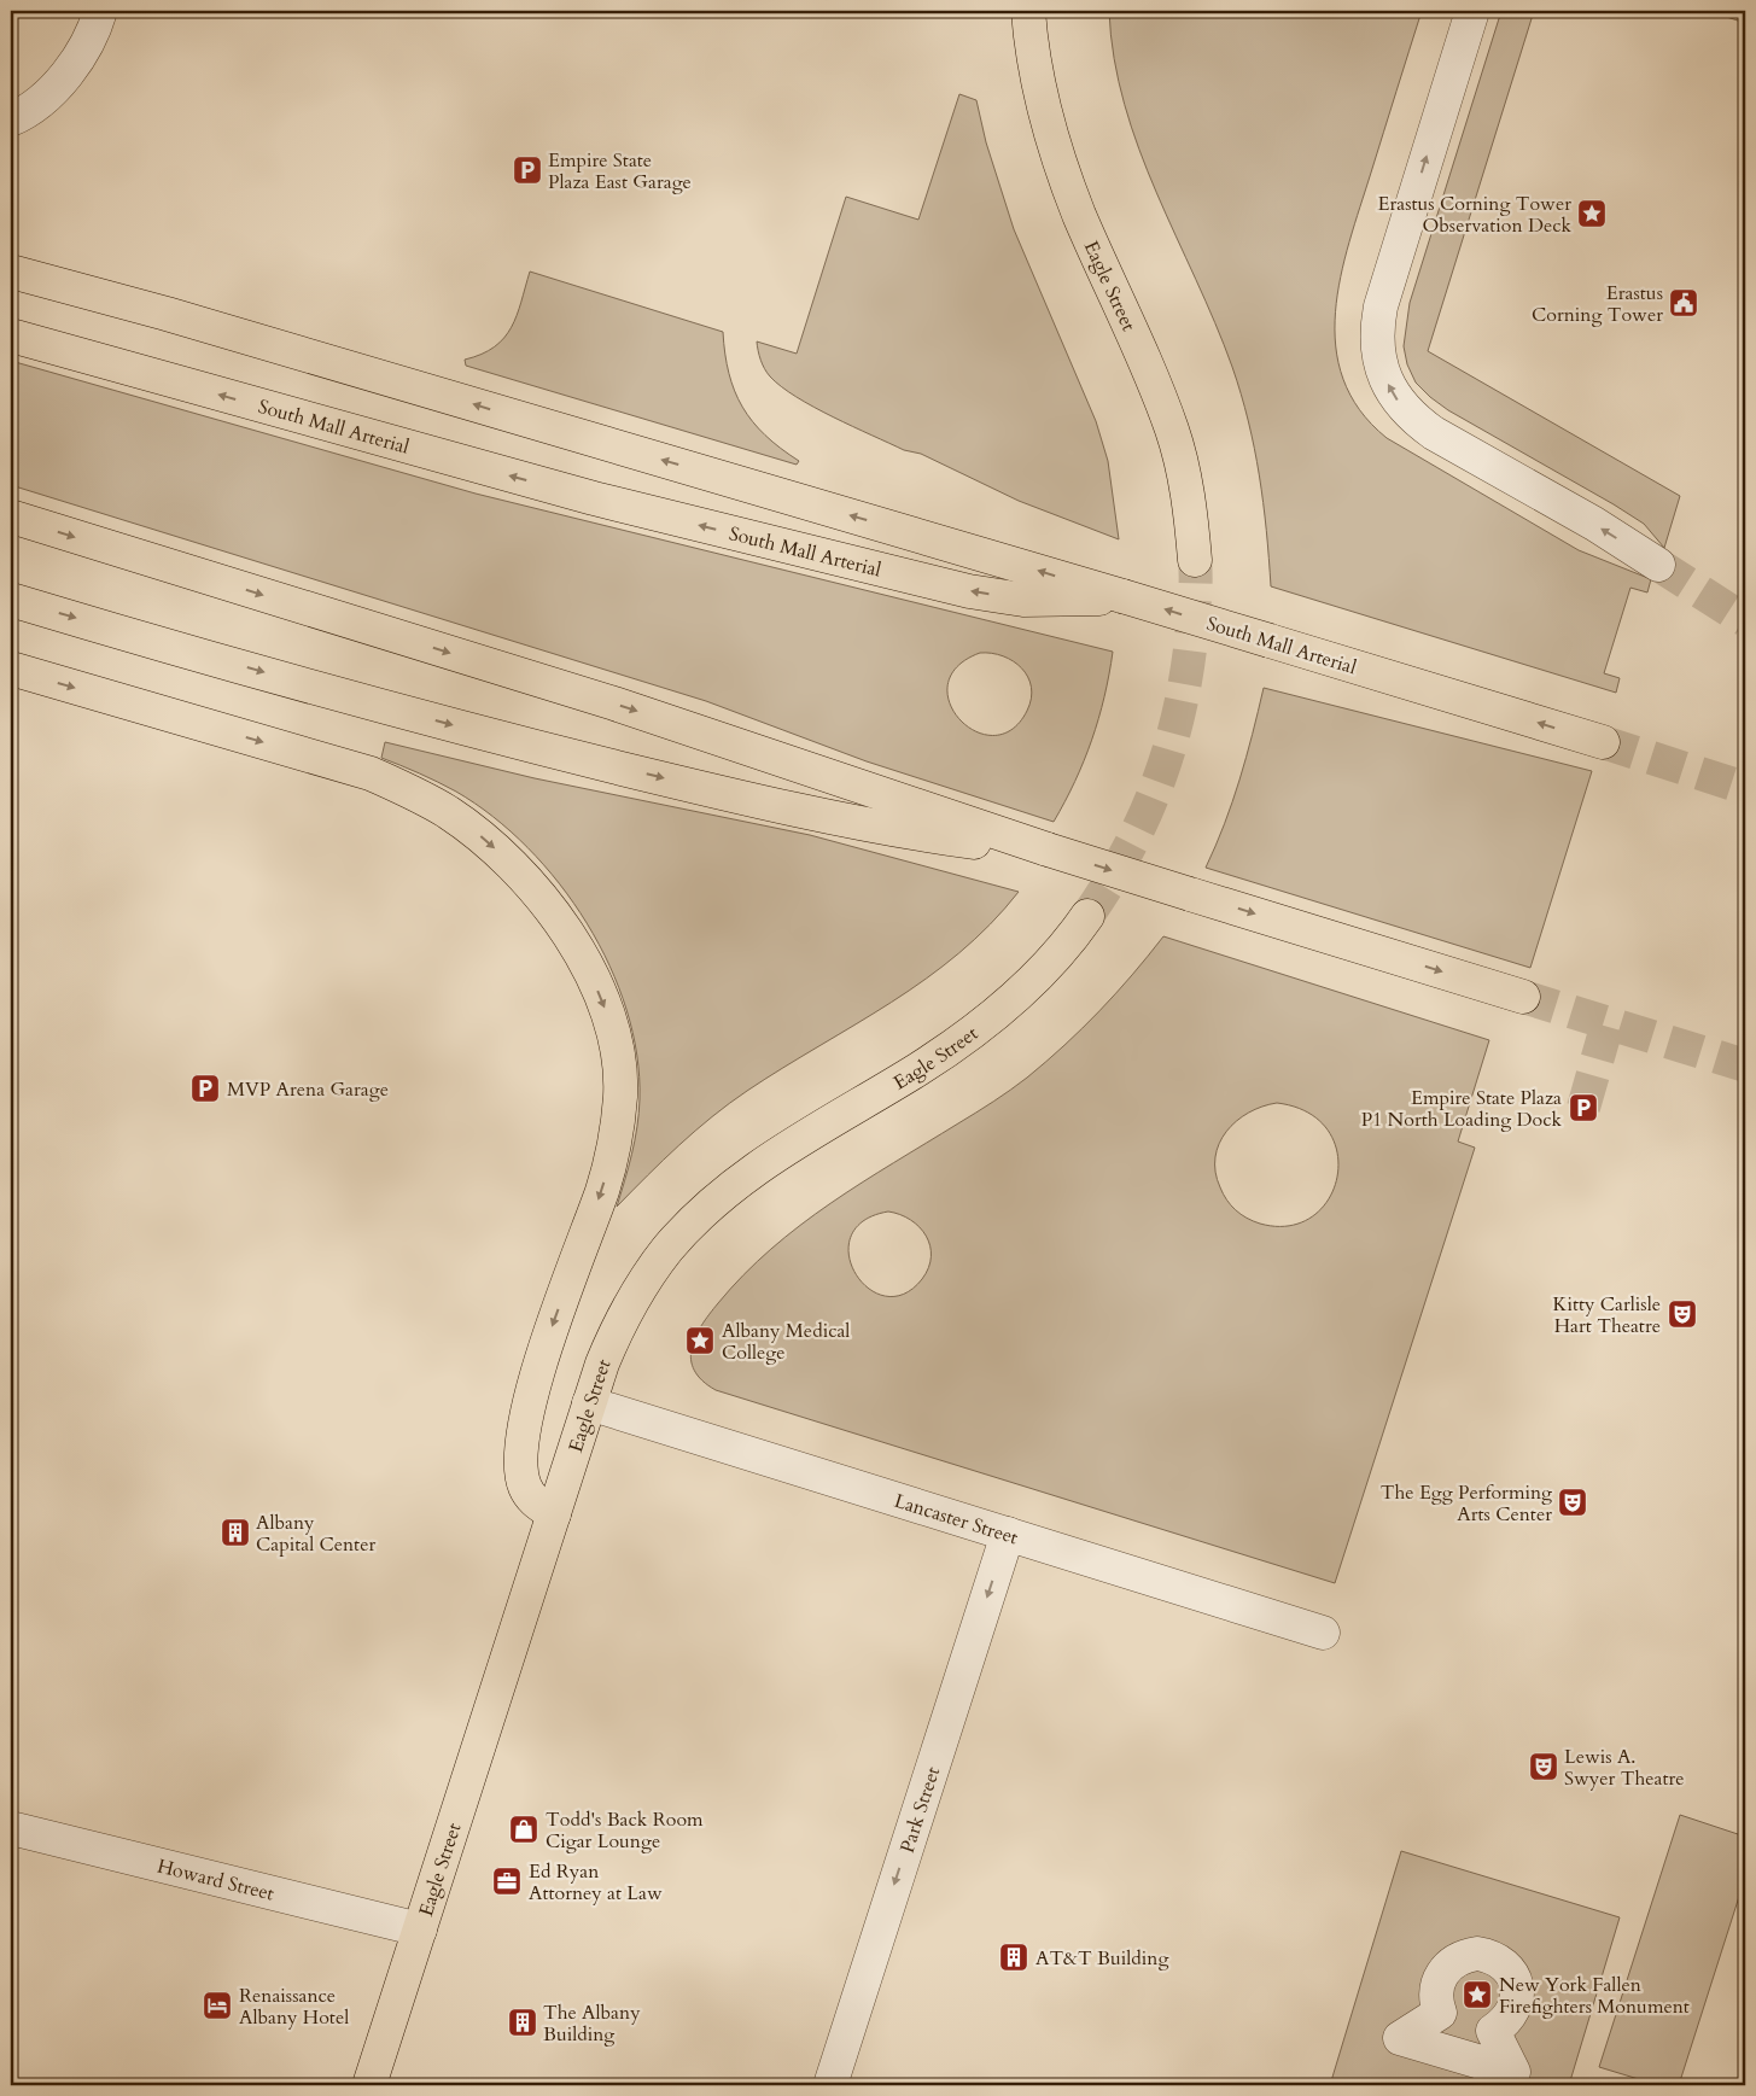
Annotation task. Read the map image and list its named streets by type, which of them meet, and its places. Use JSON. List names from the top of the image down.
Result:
{
  "streets": {
    "main road": ["Eagle Street", "South Mall Arterial"],
    "street": ["Lancaster Street", "Park Street", "Howard Street"]
  },
  "crossings": [
    ["Eagle Street", "Lancaster Street"],
    ["Eagle Street", "Howard Street"],
    ["Lancaster Street", "Park Street"]
  ],
  "one_way": ["Park Street"],
  "places": {
    "parking": ["Empire State Plaza East Garage", "MVP Arena Garage", "Empire State Plaza P1 North Loading Dock"],
    "place": ["Erastus Corning Tower Observation Deck", "Albany Medical College", "New York Fallen Firefighters Monument"],
    "public building": ["Erastus Corning Tower"],
    "theatre": ["Kitty Carlisle Hart Theatre", "The Egg Performing Arts Center", "Lewis A. Swyer Theatre"],
    "building": ["Albany Capital Center", "AT&T Building", "The Albany Building"],
    "shop": ["Todd's Back Room Cigar Lounge"],
    "office": ["Ed Ryan Attorney at Law"],
    "hotel": ["Renaissance Albany Hotel"]
  }
}
